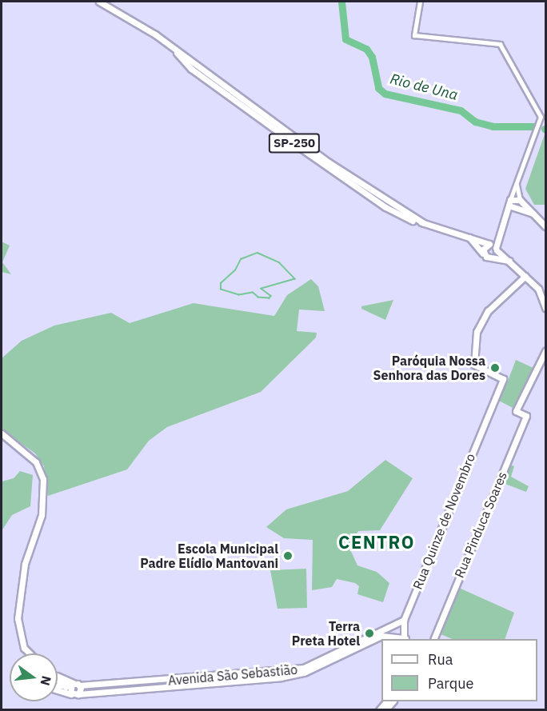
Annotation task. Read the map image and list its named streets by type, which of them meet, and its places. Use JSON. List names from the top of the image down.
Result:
{
  "streets": {
    "main road": [
      "SP-250",
      "Rua Quinze de Novembro",
      "Rua Pinduca Soares",
      "Avenida São Sebastião"
    ]
  },
  "crossings": [
    ["Rua Quinze de Novembro", "Avenida São Sebastião"]
  ],
  "districts": ["CENTRO"],
  "water": ["Rio de Una"],
  "places": ["Paróquia Nossa Senhora das Dores", "Escola Municipal Padre Elídio Mantovani", "Terra Preta Hotel"],
  "legend": ["Rua", "Parque"],
  "north": "right"
}
